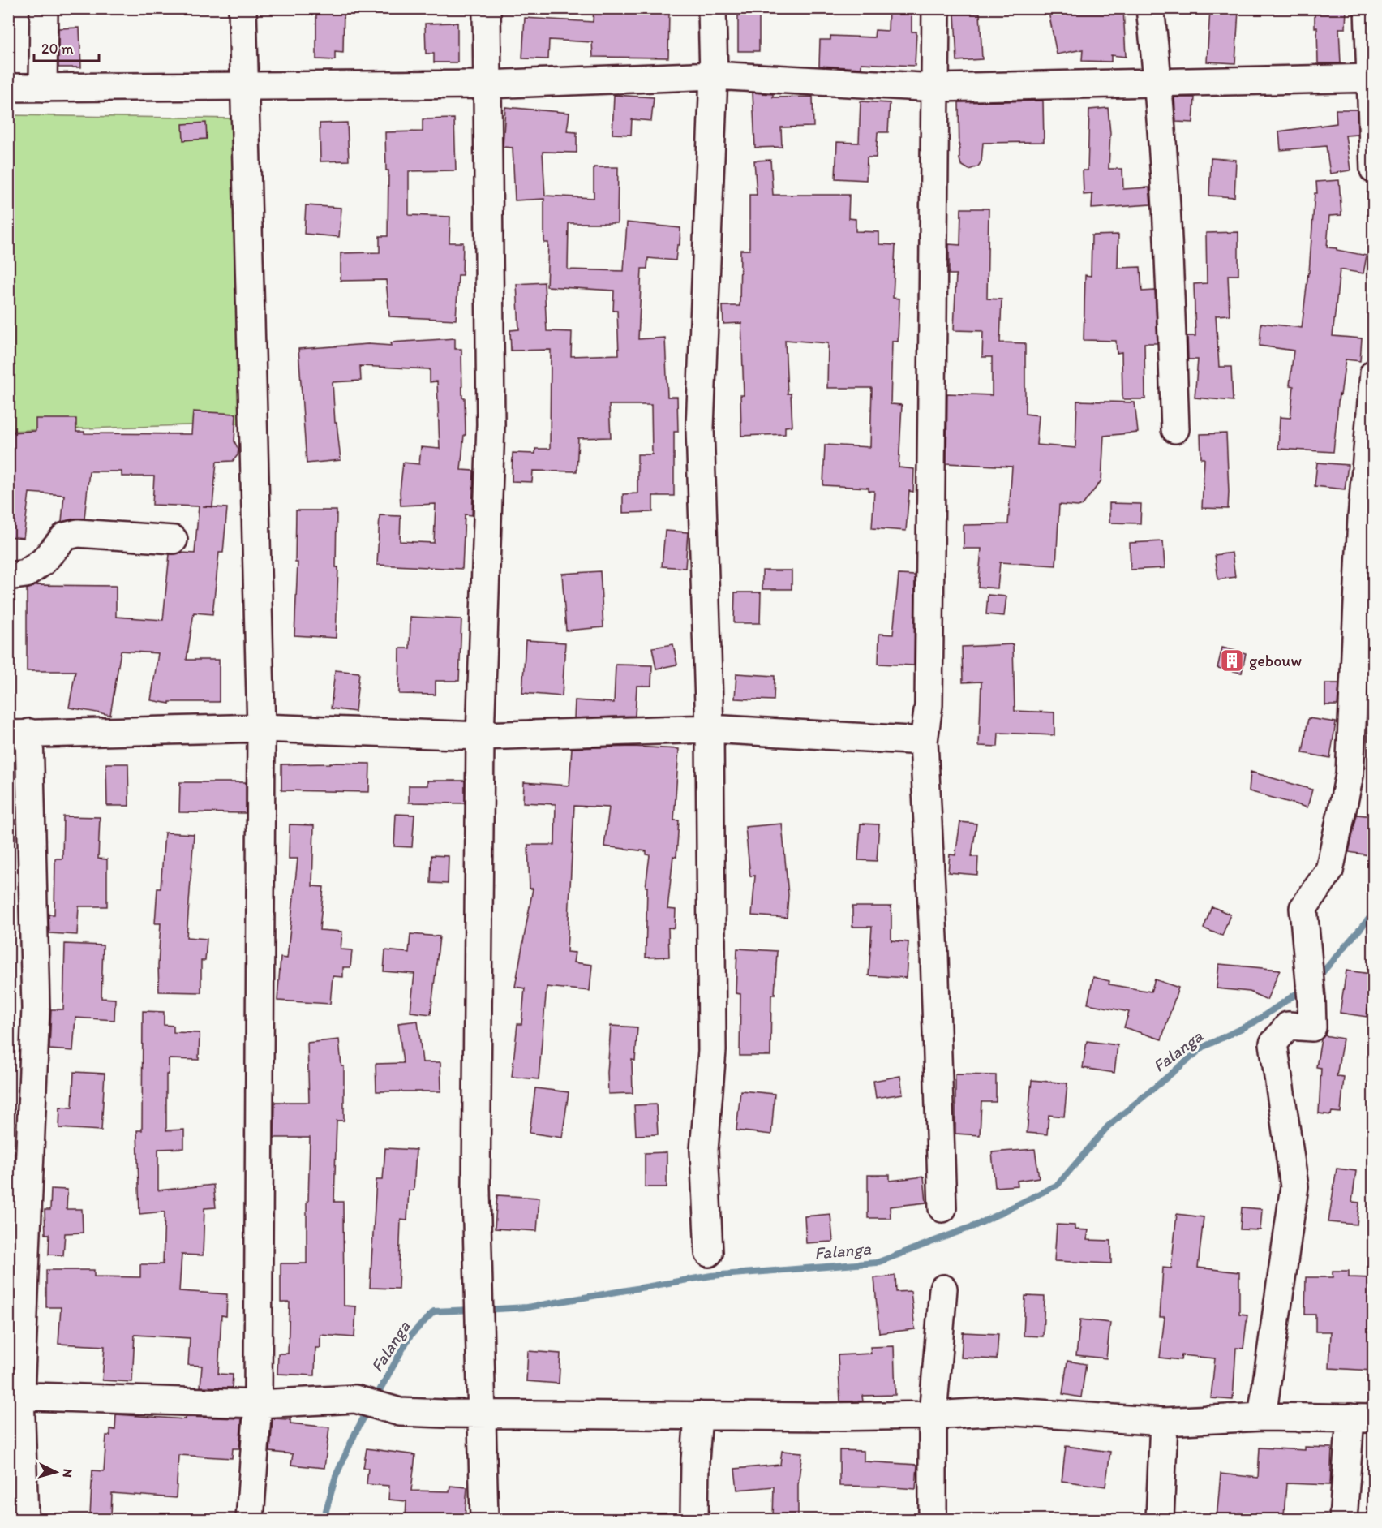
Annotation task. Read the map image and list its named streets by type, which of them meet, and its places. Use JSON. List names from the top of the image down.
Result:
{
  "water": ["Falanga"],
  "places": {
    "building": ["gebouw"]
  },
  "scale_bar": "20 m",
  "north": "right"
}
